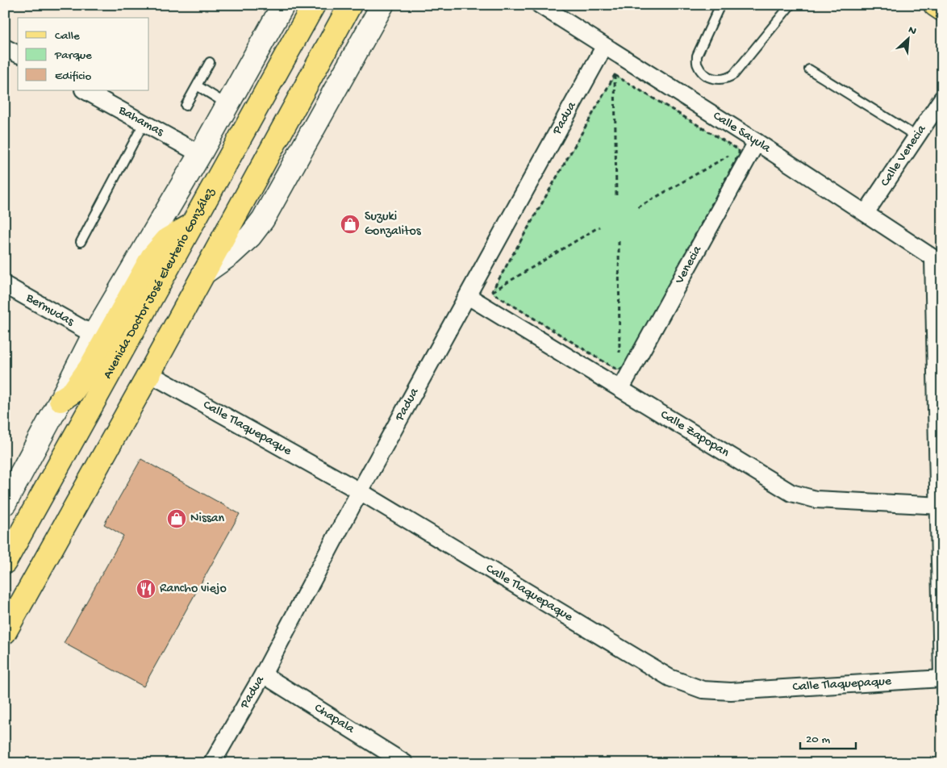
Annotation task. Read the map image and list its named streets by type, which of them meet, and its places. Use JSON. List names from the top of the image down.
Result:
{
  "streets": {
    "main road": ["Avenida Doctor José Eleuterio González"],
    "street": [
      "Padua",
      "Bahamas",
      "Calle Sayula",
      "Calle Venecia",
      "Venecia",
      "Bermudas",
      "Calle Tlaquepaque",
      "Calle Zapopan",
      "Chapala"
    ]
  },
  "crossings": [
    ["Padua", "Calle Sayula"],
    ["Padua", "Calle Tlaquepaque"],
    ["Padua", "Calle Zapopan"],
    ["Padua", "Chapala"],
    ["Bahamas", "Avenida Doctor José Eleuterio González"],
    ["Calle Sayula", "Calle Venecia"],
    ["Calle Sayula", "Venecia"],
    ["Venecia", "Calle Zapopan"],
    ["Avenida Doctor José Eleuterio González", "Bermudas"]
  ],
  "places": {
    "shop": ["Suzuki Gonzalitos", "Nissan"],
    "restaurant": ["Rancho viejo"]
  },
  "legend": ["Calle", "Parque", "Edificio"],
  "scale_bar": "20 m",
  "north": "top right"
}
